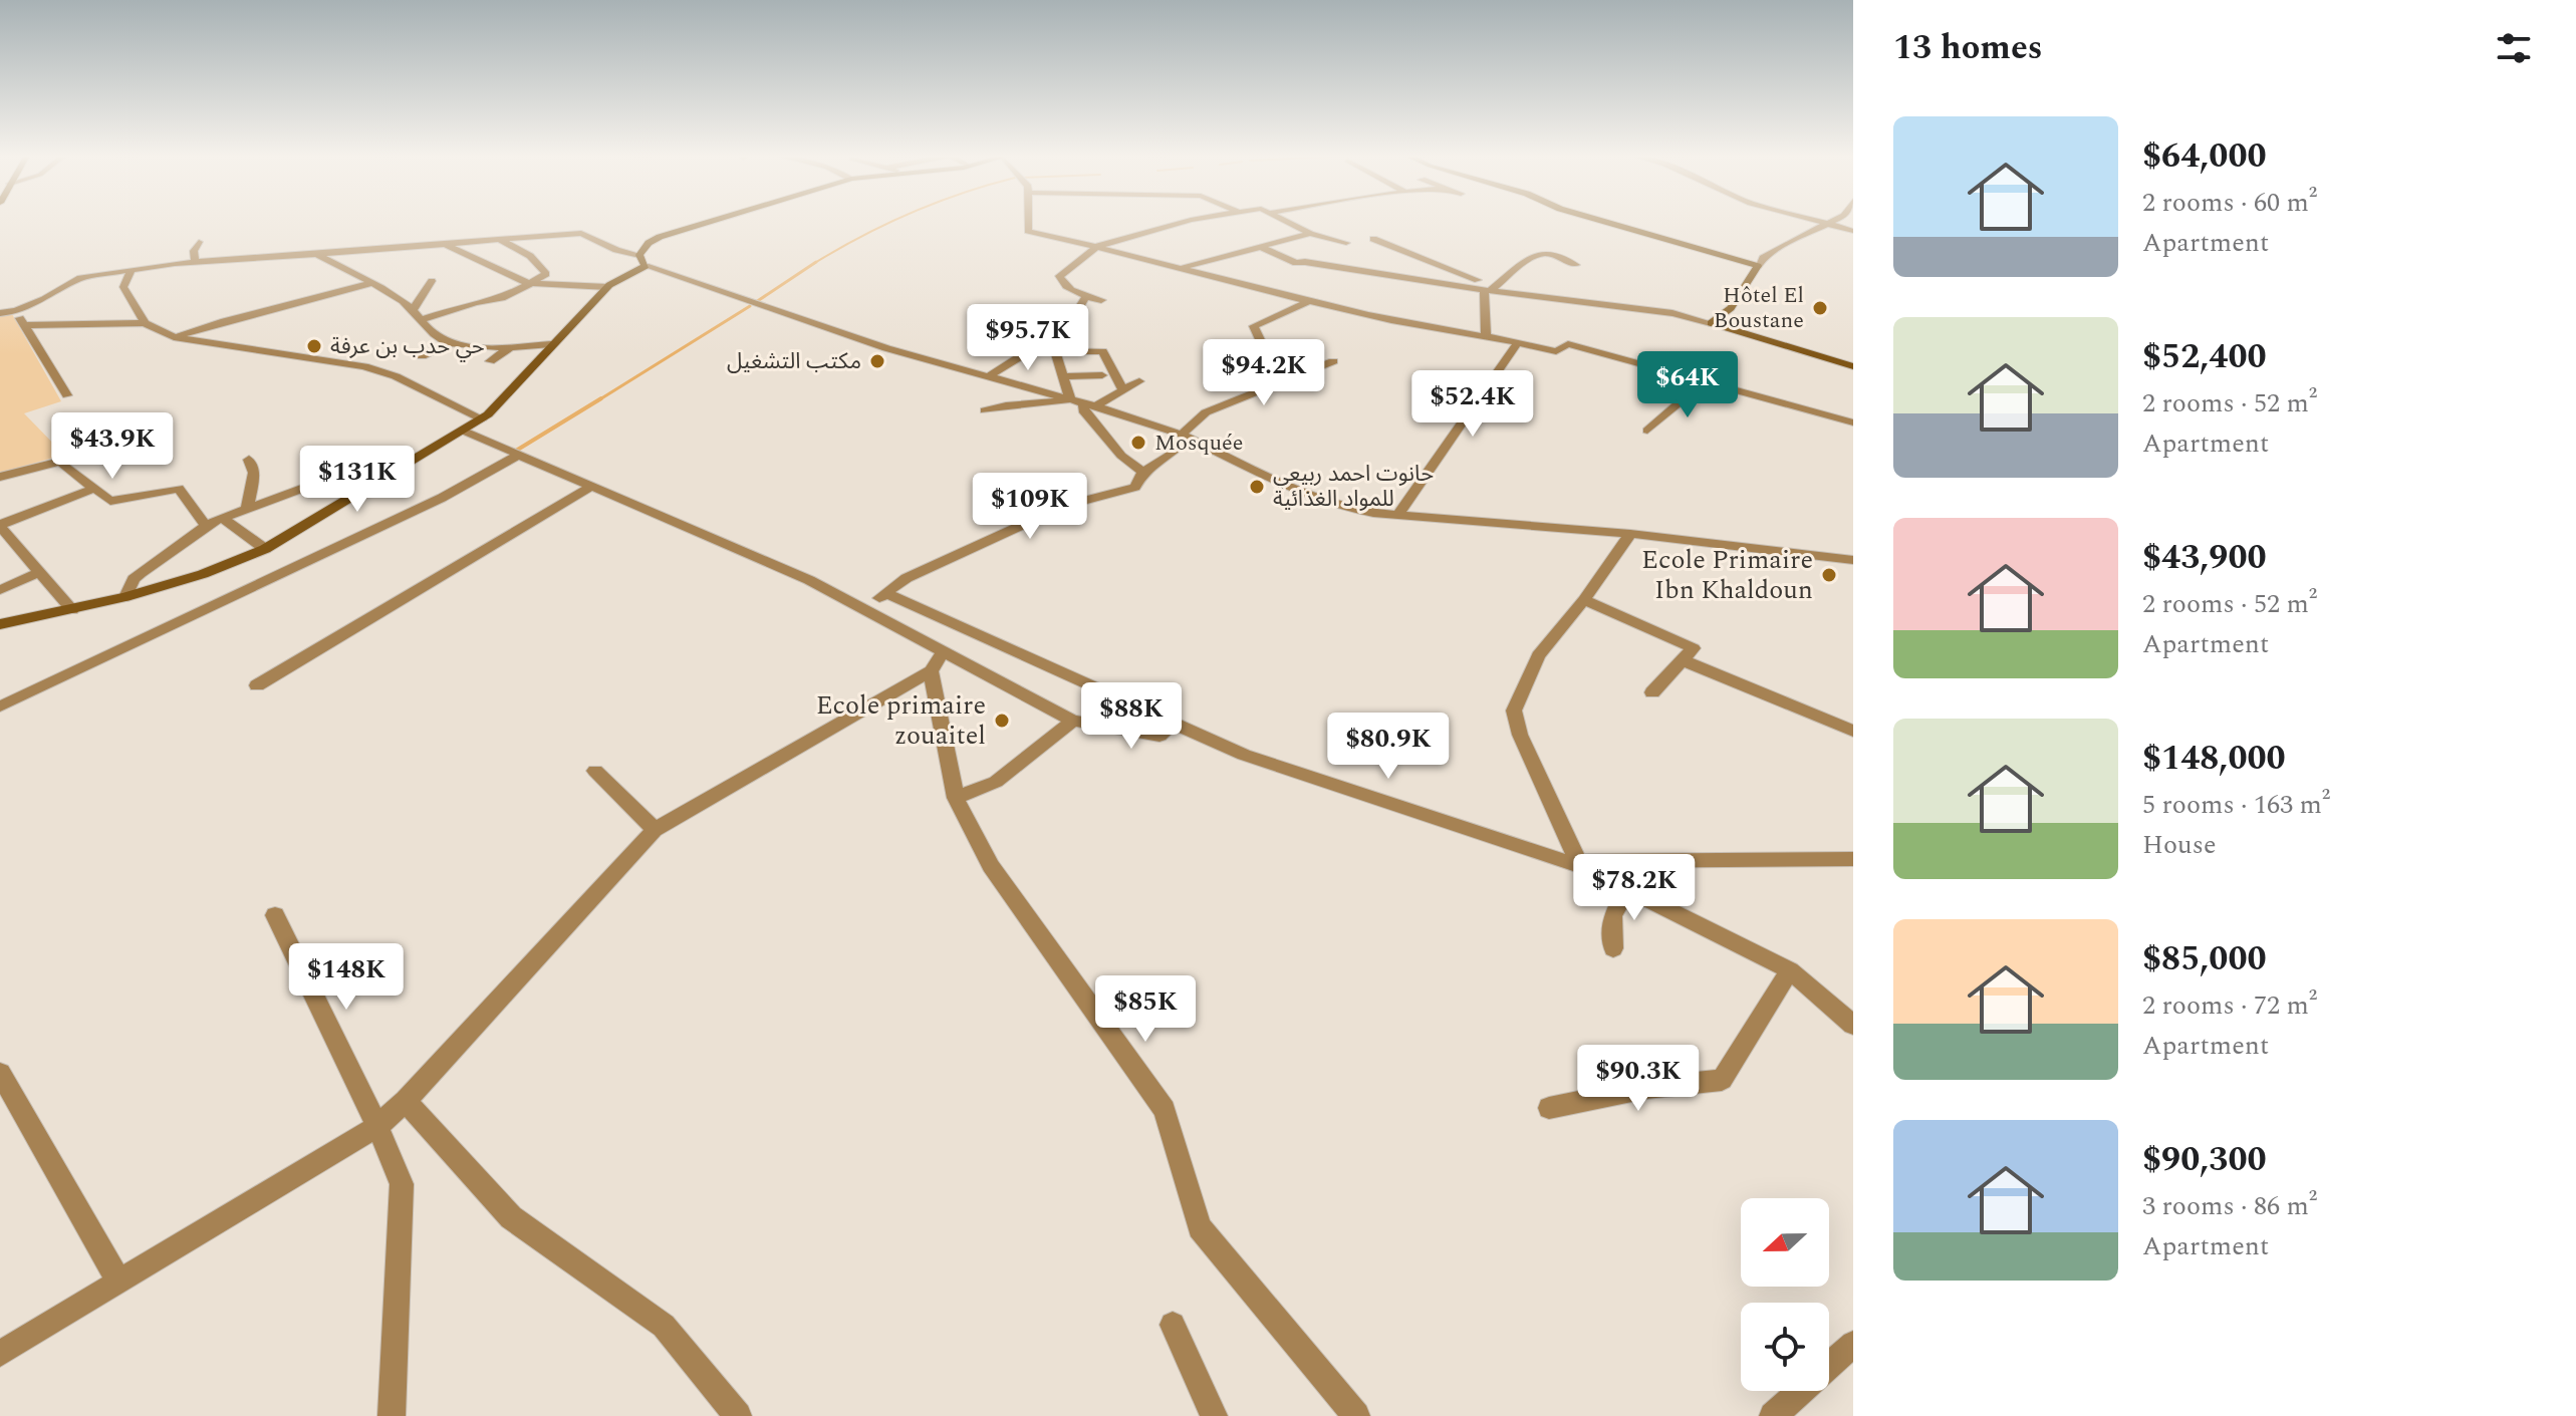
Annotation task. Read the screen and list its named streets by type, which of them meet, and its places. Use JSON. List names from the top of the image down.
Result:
{
  "places": [
    "Hôtel El Boustane",
    "حي حدب بن عرفة",
    "مكتب التشغيل",
    "Mosquée",
    "حانوت احمد ربيعي للمواد الغذائية",
    "Ecole Primaire Ibn Khaldoun",
    "Ecole primaire zouaitel"
  ],
  "north": "left",
  "page": {
    "heading": "13 homes",
    "list": [
      {
        "name": "$64,000",
        "note": "2 rooms · 60 m² · Apartment"
      },
      {
        "name": "$52,400",
        "note": "2 rooms · 52 m² · Apartment"
      },
      {
        "name": "$43,900",
        "note": "2 rooms · 52 m² · Apartment"
      },
      {
        "name": "$148,000",
        "note": "5 rooms · 163 m² · House"
      },
      {
        "name": "$85,000",
        "note": "2 rooms · 72 m² · Apartment"
      },
      {
        "name": "$90,300",
        "note": "3 rooms · 86 m² · Apartment"
      }
    ],
    "price": [
      "$95.7K",
      "$94.2K",
      "$64K",
      "$52.4K",
      "$43.9K",
      "$131K",
      "$109K",
      "$88K",
      "$80.9K",
      "$78.2K",
      "$148K",
      "$85K",
      "$90.3K"
    ]
  }
}
